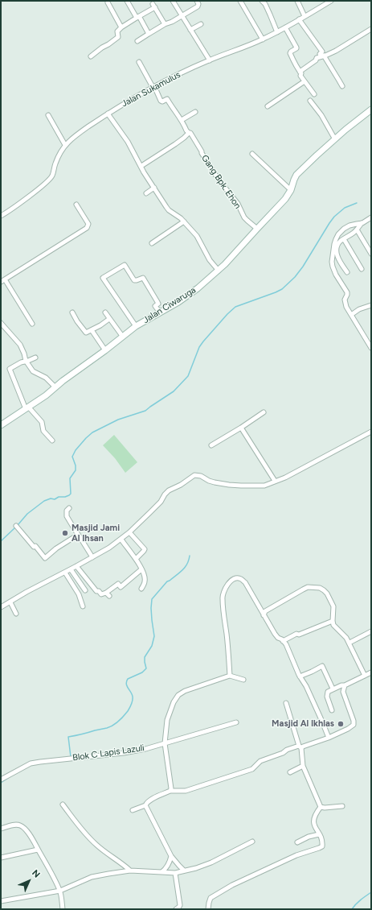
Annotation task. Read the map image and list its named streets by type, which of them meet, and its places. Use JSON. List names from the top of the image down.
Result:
{
  "streets": {
    "street": [
      "Jalan Sukamulus",
      "Gang Bpk. Ehon",
      "Jalan Ciwaruga",
      "Blok C Lapis Lazuli"
    ]
  },
  "crossings": [
    ["Jalan Sukamulus", "Gang Bpk. Ehon"],
    ["Gang Bpk. Ehon", "Jalan Ciwaruga"]
  ],
  "places": ["Masjid Jami Al Ihsan", "Masjid Al Ikhlas"],
  "north": "top right"
}
